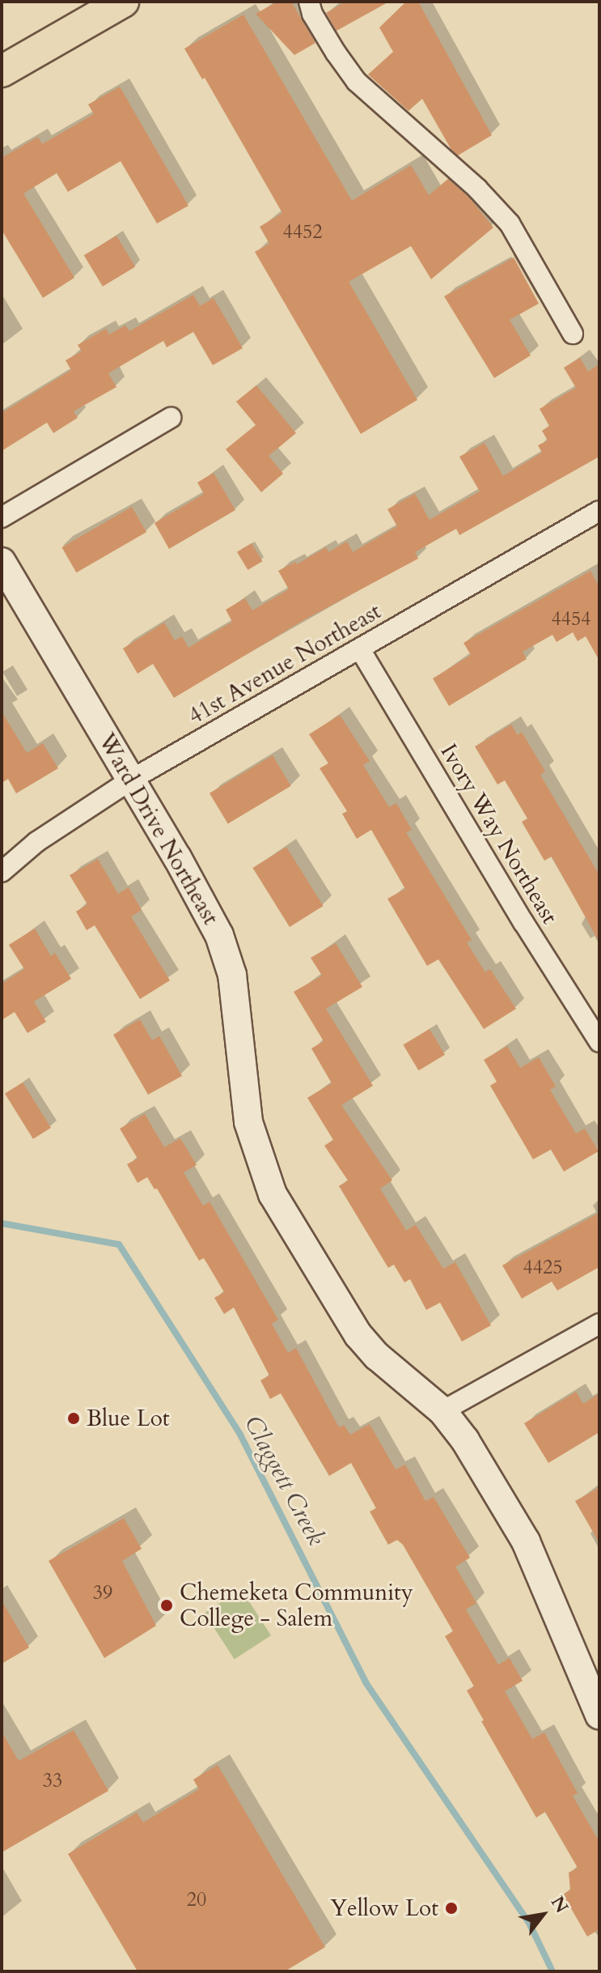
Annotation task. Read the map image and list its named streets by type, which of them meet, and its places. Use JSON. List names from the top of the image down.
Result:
{
  "streets": {
    "street": ["41st Avenue Northeast", "Ward Drive Northeast", "Ivory Way Northeast"]
  },
  "crossings": [
    ["41st Avenue Northeast", "Ward Drive Northeast"],
    ["41st Avenue Northeast", "Ivory Way Northeast"]
  ],
  "water": ["Claggett Creek"],
  "places": ["Blue Lot", "Chemeketa Community College - Salem", "Yellow Lot"],
  "house_numbers": [
    "4452",
    "4454",
    "4425",
    "39",
    "33",
    "20"
  ],
  "north": "top right"
}
